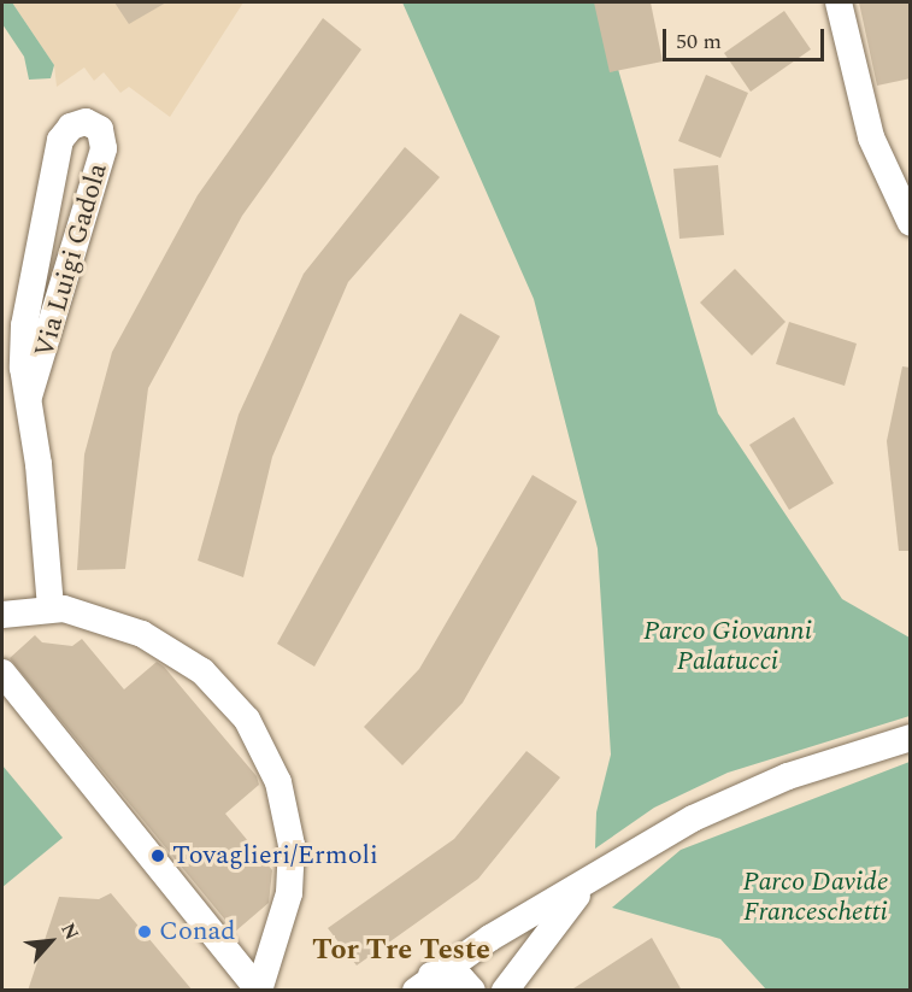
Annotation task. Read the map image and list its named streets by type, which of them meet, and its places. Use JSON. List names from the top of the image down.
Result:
{
  "streets": {
    "street": ["Via Luigi Gadola"]
  },
  "districts": ["Tor Tre Teste"],
  "parks": ["Parco Giovanni Palatucci", "Parco Davide Franceschetti"],
  "places": ["Tovaglieri/Ermoli", "Conad"],
  "scale_bar": "50 m",
  "north": "top right"
}
